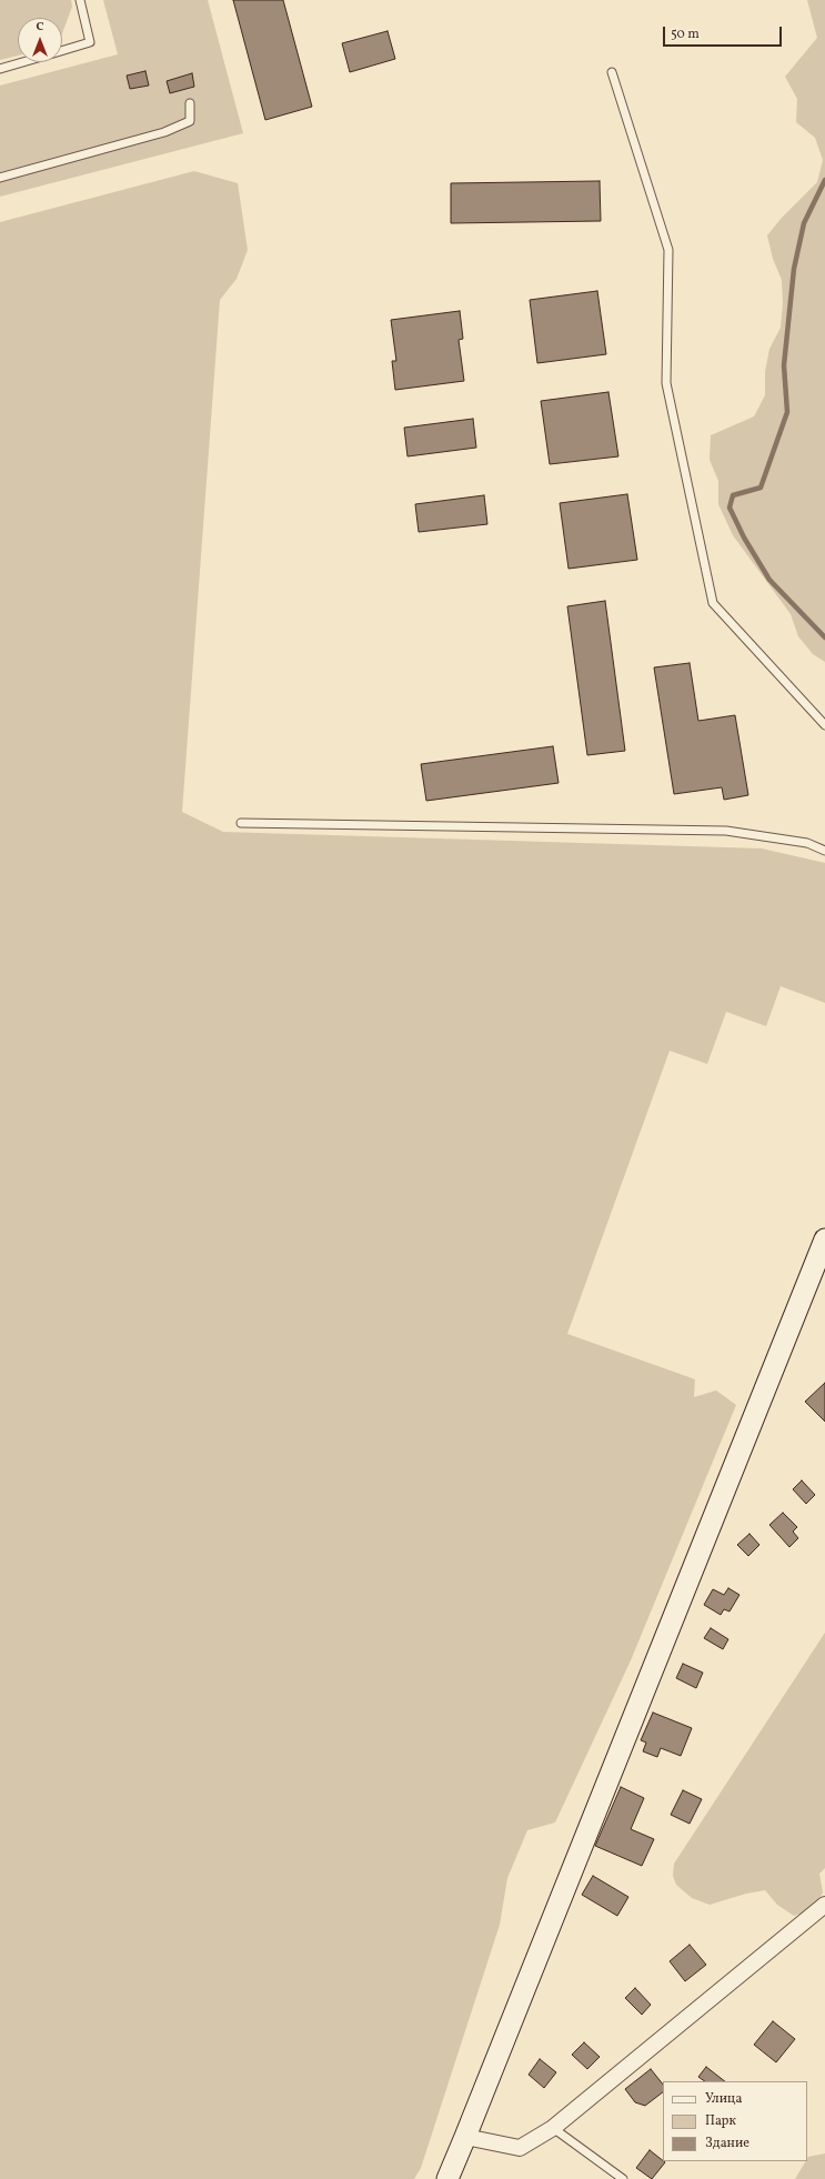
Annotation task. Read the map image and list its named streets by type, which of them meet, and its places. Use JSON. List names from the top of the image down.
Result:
{
  "legend": ["Улица", "Парк", "Здание"],
  "scale_bar": "50 m",
  "north": "top"
}
